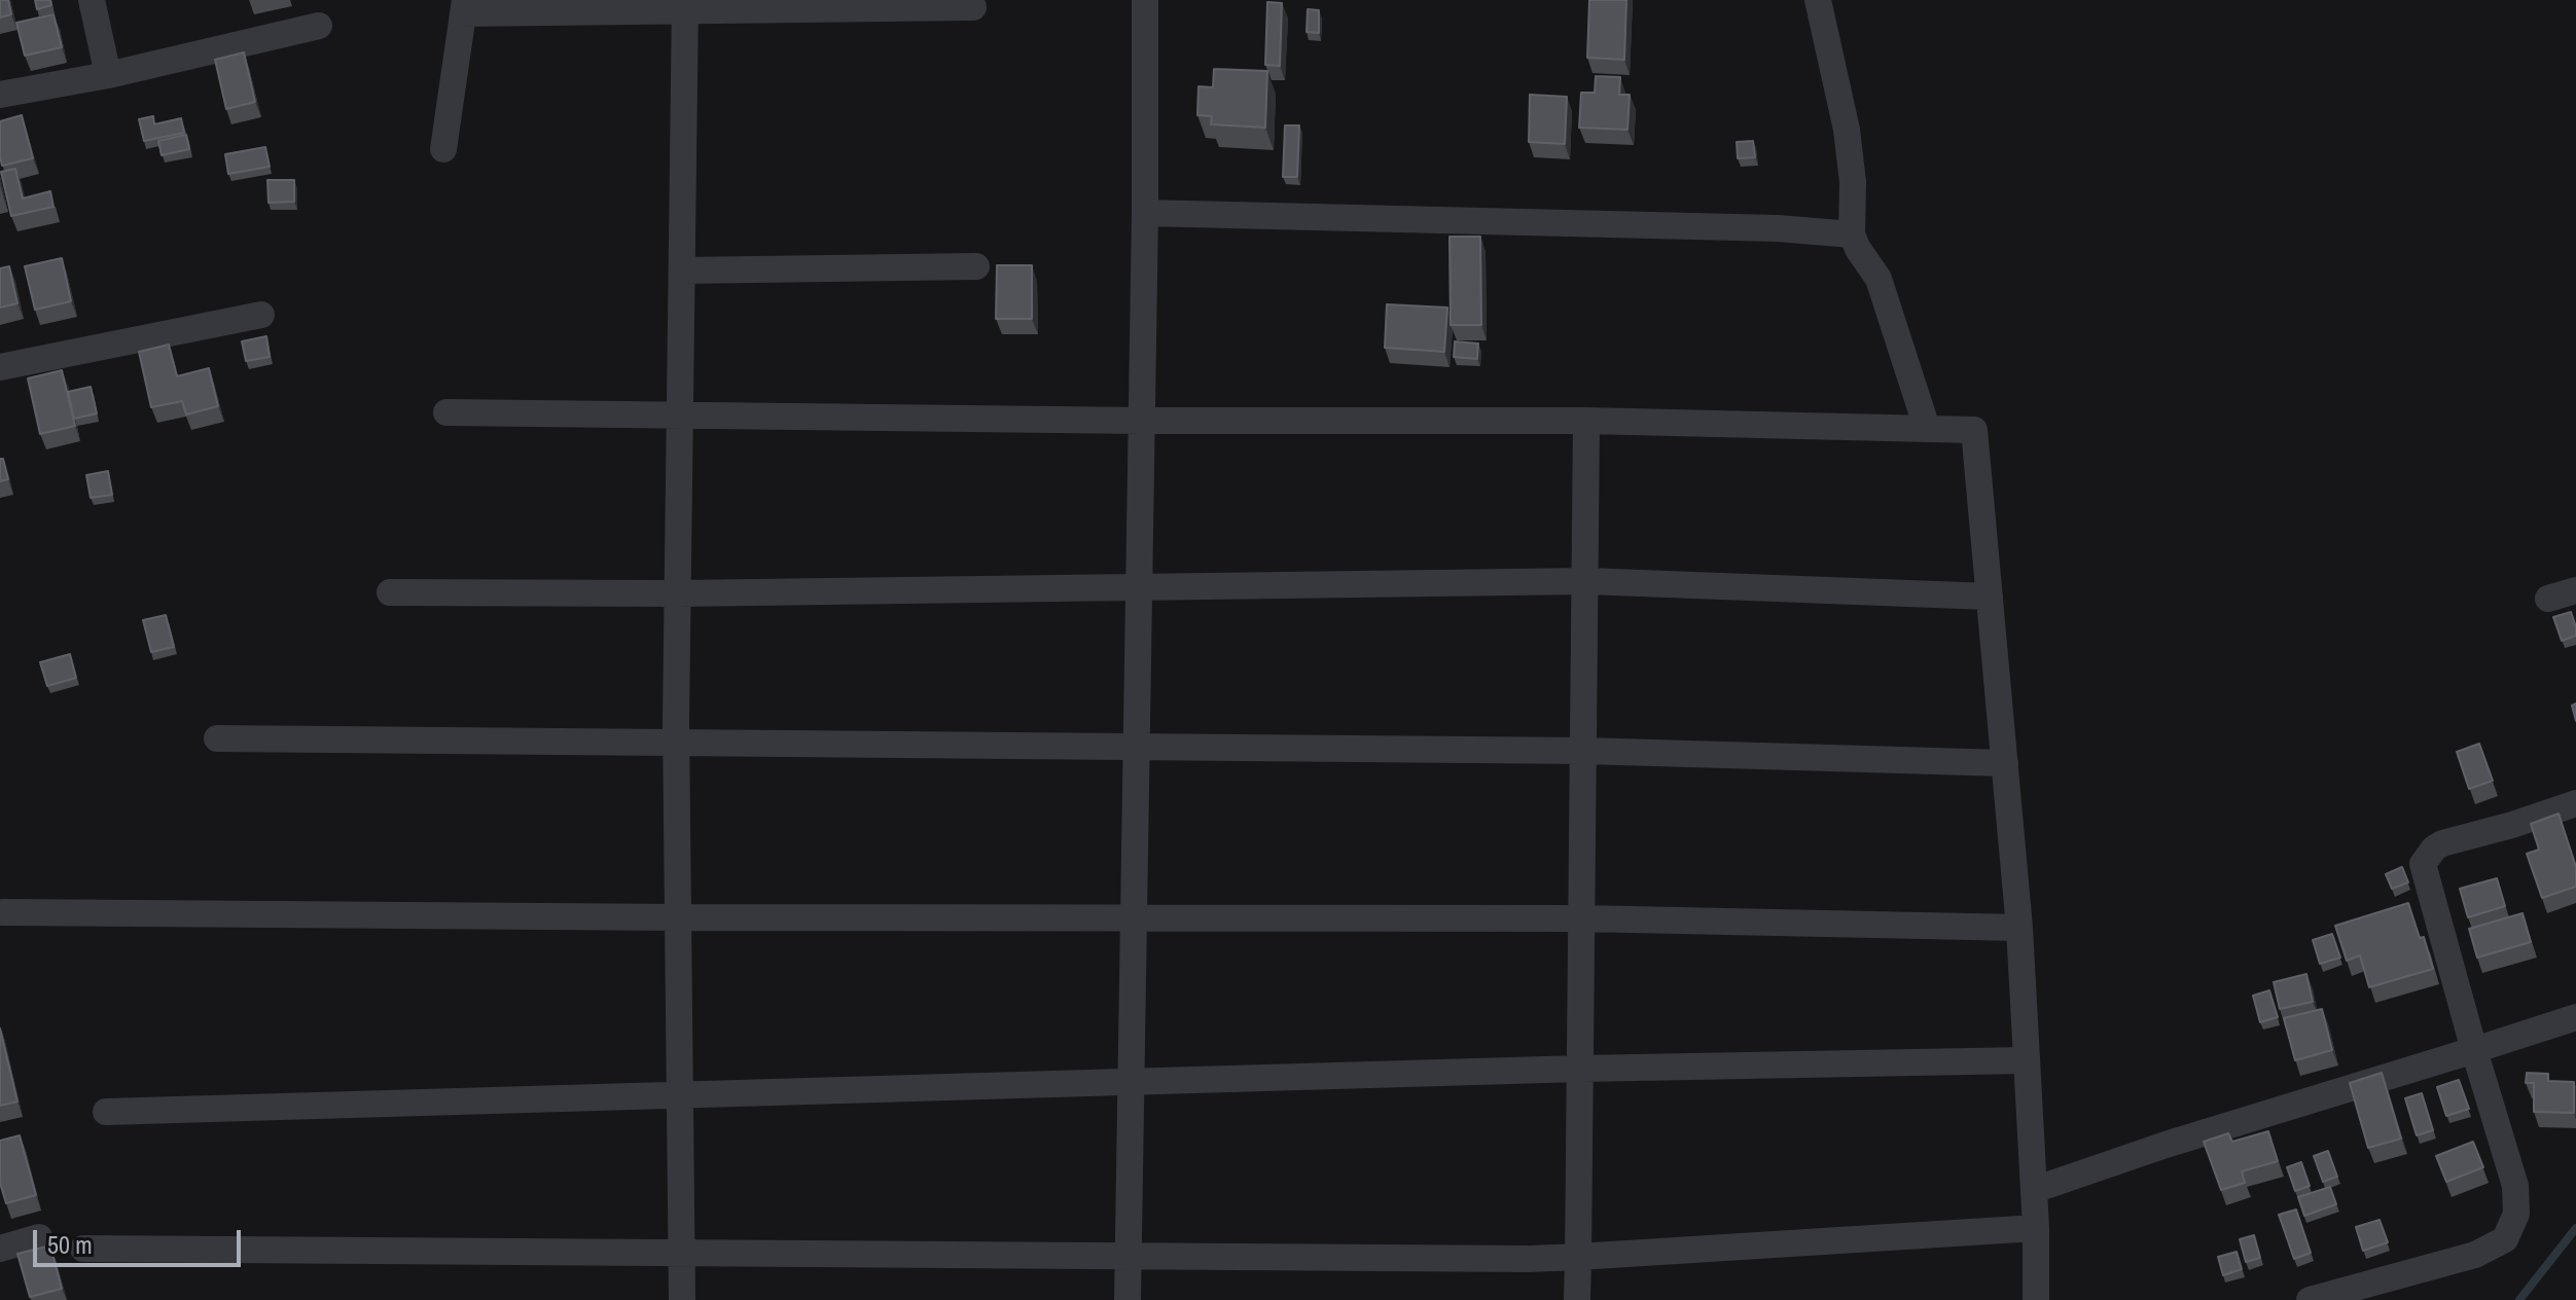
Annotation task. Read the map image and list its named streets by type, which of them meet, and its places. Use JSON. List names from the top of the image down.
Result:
{
  "scale_bar": "50 m"
}
